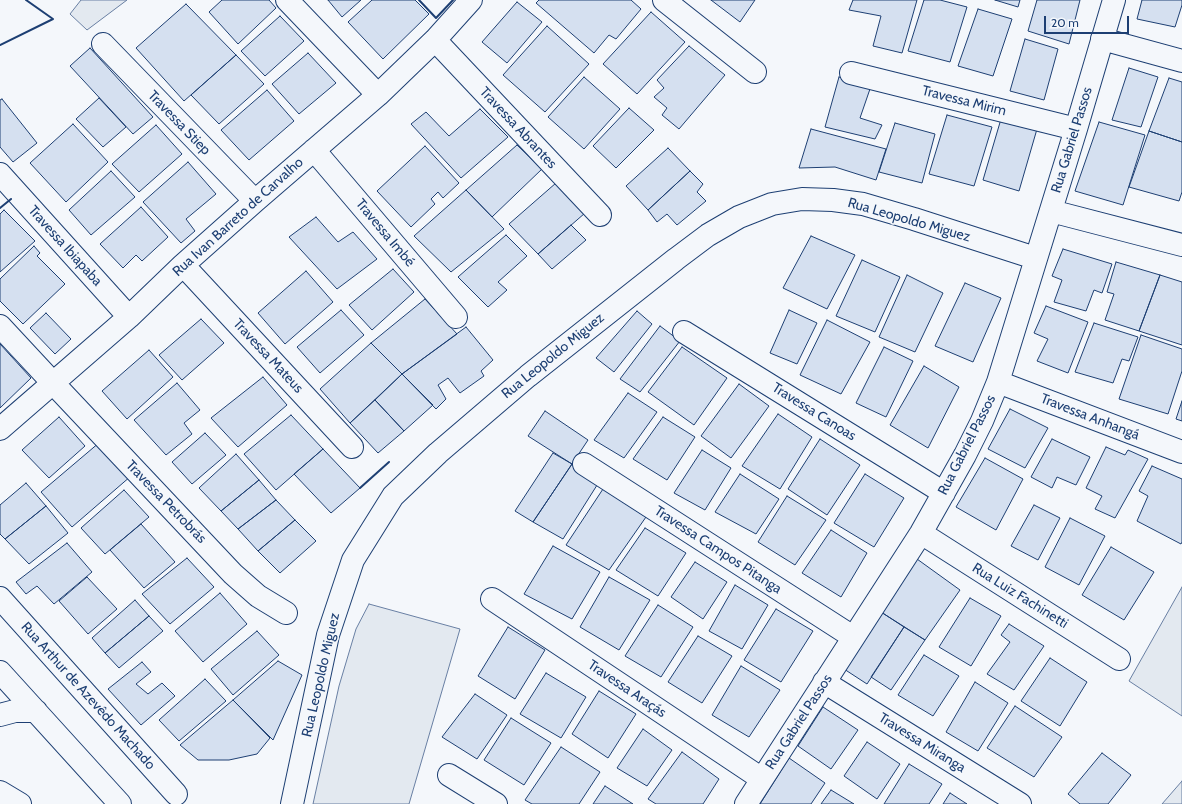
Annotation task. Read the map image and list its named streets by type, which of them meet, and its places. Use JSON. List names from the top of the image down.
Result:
{
  "streets": {
    "street": [
      "Travessa Mirim",
      "Travessa Stiep",
      "Travessa Abrantes",
      "Rua Gabriel Passos",
      "Rua Ivan Barreto de Carvalho",
      "Rua Leopoldo Miguez",
      "Travessa Imbé",
      "Travessa Ibiapaba",
      "Travessa Mateus",
      "Travessa Canoas",
      "Travessa Anhangá",
      "Travessa Petrobrás",
      "Travessa Campos Pitanga",
      "Rua Luiz Fachinetti",
      "Travessa Araçás",
      "Rua Arthur de Azevêdo Machado",
      "Travessa Miranga"
    ]
  },
  "crossings": [
    ["Travessa Mirim", "Rua Gabriel Passos"],
    ["Travessa Stiep", "Rua Ivan Barreto de Carvalho"],
    ["Travessa Abrantes", "Rua Ivan Barreto de Carvalho"],
    ["Rua Gabriel Passos", "Rua Leopoldo Miguez"],
    ["Rua Gabriel Passos", "Travessa Canoas"],
    ["Rua Gabriel Passos", "Travessa Anhangá"],
    ["Rua Gabriel Passos", "Travessa Campos Pitanga"],
    ["Rua Gabriel Passos", "Rua Luiz Fachinetti"],
    ["Rua Gabriel Passos", "Travessa Araçás"],
    ["Rua Gabriel Passos", "Travessa Miranga"],
    ["Rua Ivan Barreto de Carvalho", "Travessa Imbé"],
    ["Rua Ivan Barreto de Carvalho", "Travessa Ibiapaba"],
    ["Rua Ivan Barreto de Carvalho", "Travessa Mateus"],
    ["Rua Ivan Barreto de Carvalho", "Travessa Petrobrás"]
  ],
  "scale_bar": "20 m"
}
